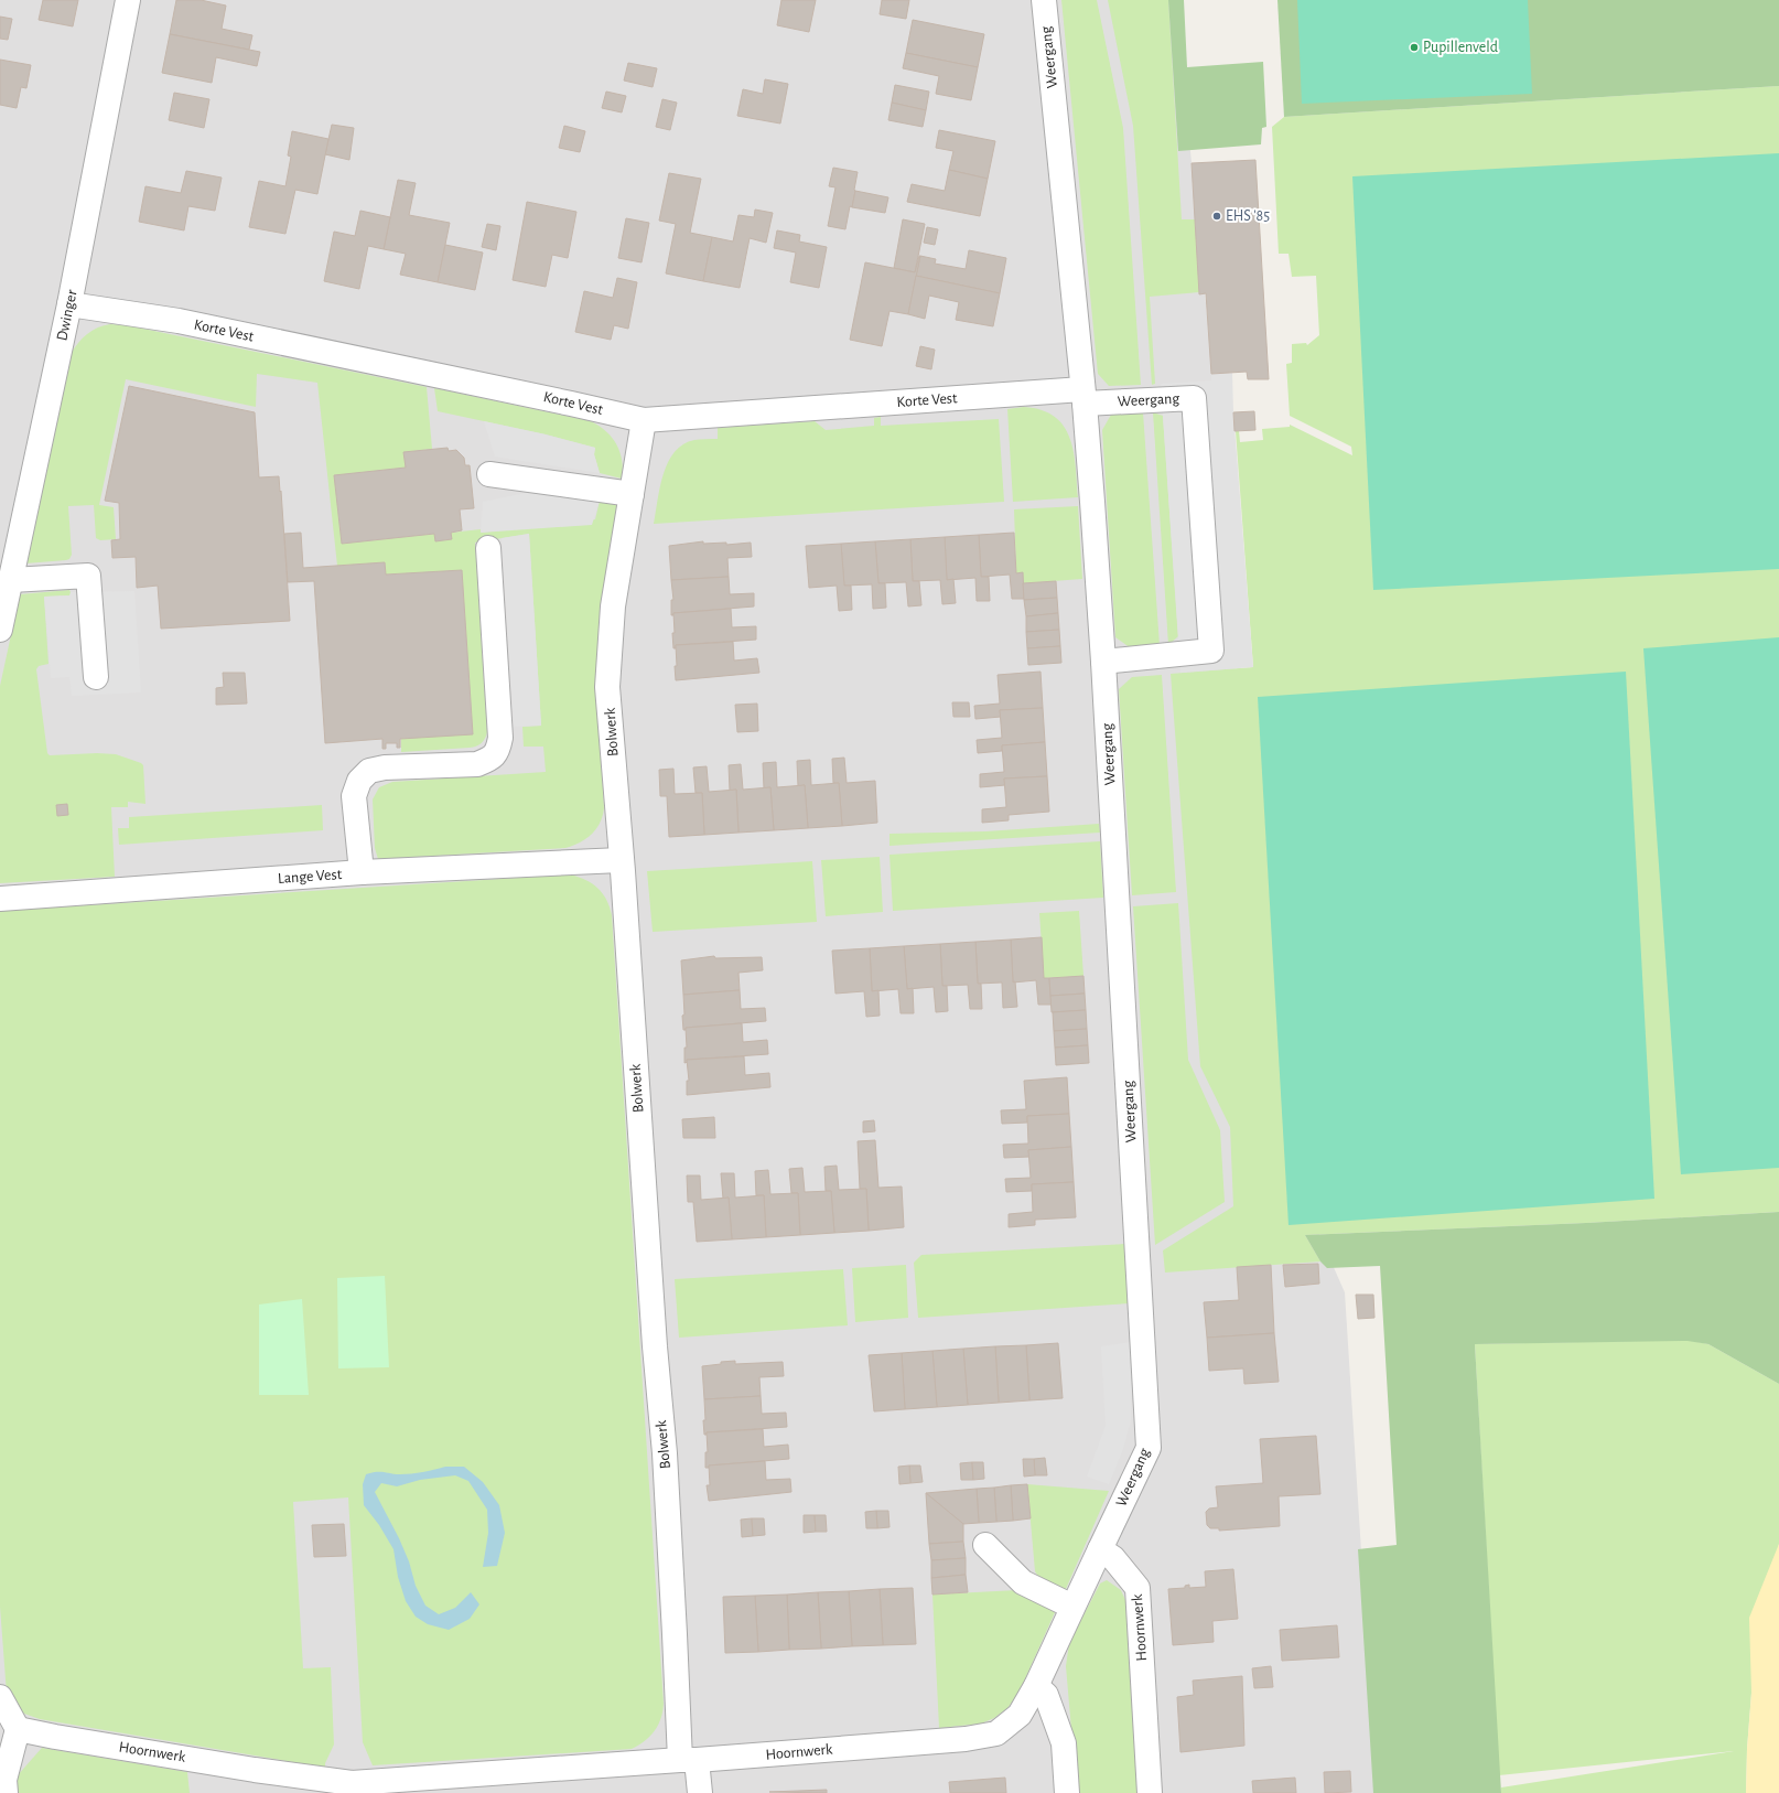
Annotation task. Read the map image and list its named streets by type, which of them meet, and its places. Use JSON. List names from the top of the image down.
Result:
{
  "streets": {
    "street": [
      "Weergang",
      "Dwinger",
      "Korte Vest",
      "Bolwerk",
      "Lange Vest",
      "Hoornwerk"
    ]
  },
  "crossings": [
    ["Weergang", "Korte Vest"],
    ["Weergang", "Hoornwerk"],
    ["Dwinger", "Korte Vest"],
    ["Korte Vest", "Bolwerk"],
    ["Bolwerk", "Lange Vest"],
    ["Bolwerk", "Hoornwerk"]
  ],
  "places": ["Pupillenveld", "EHS '85"]
}
